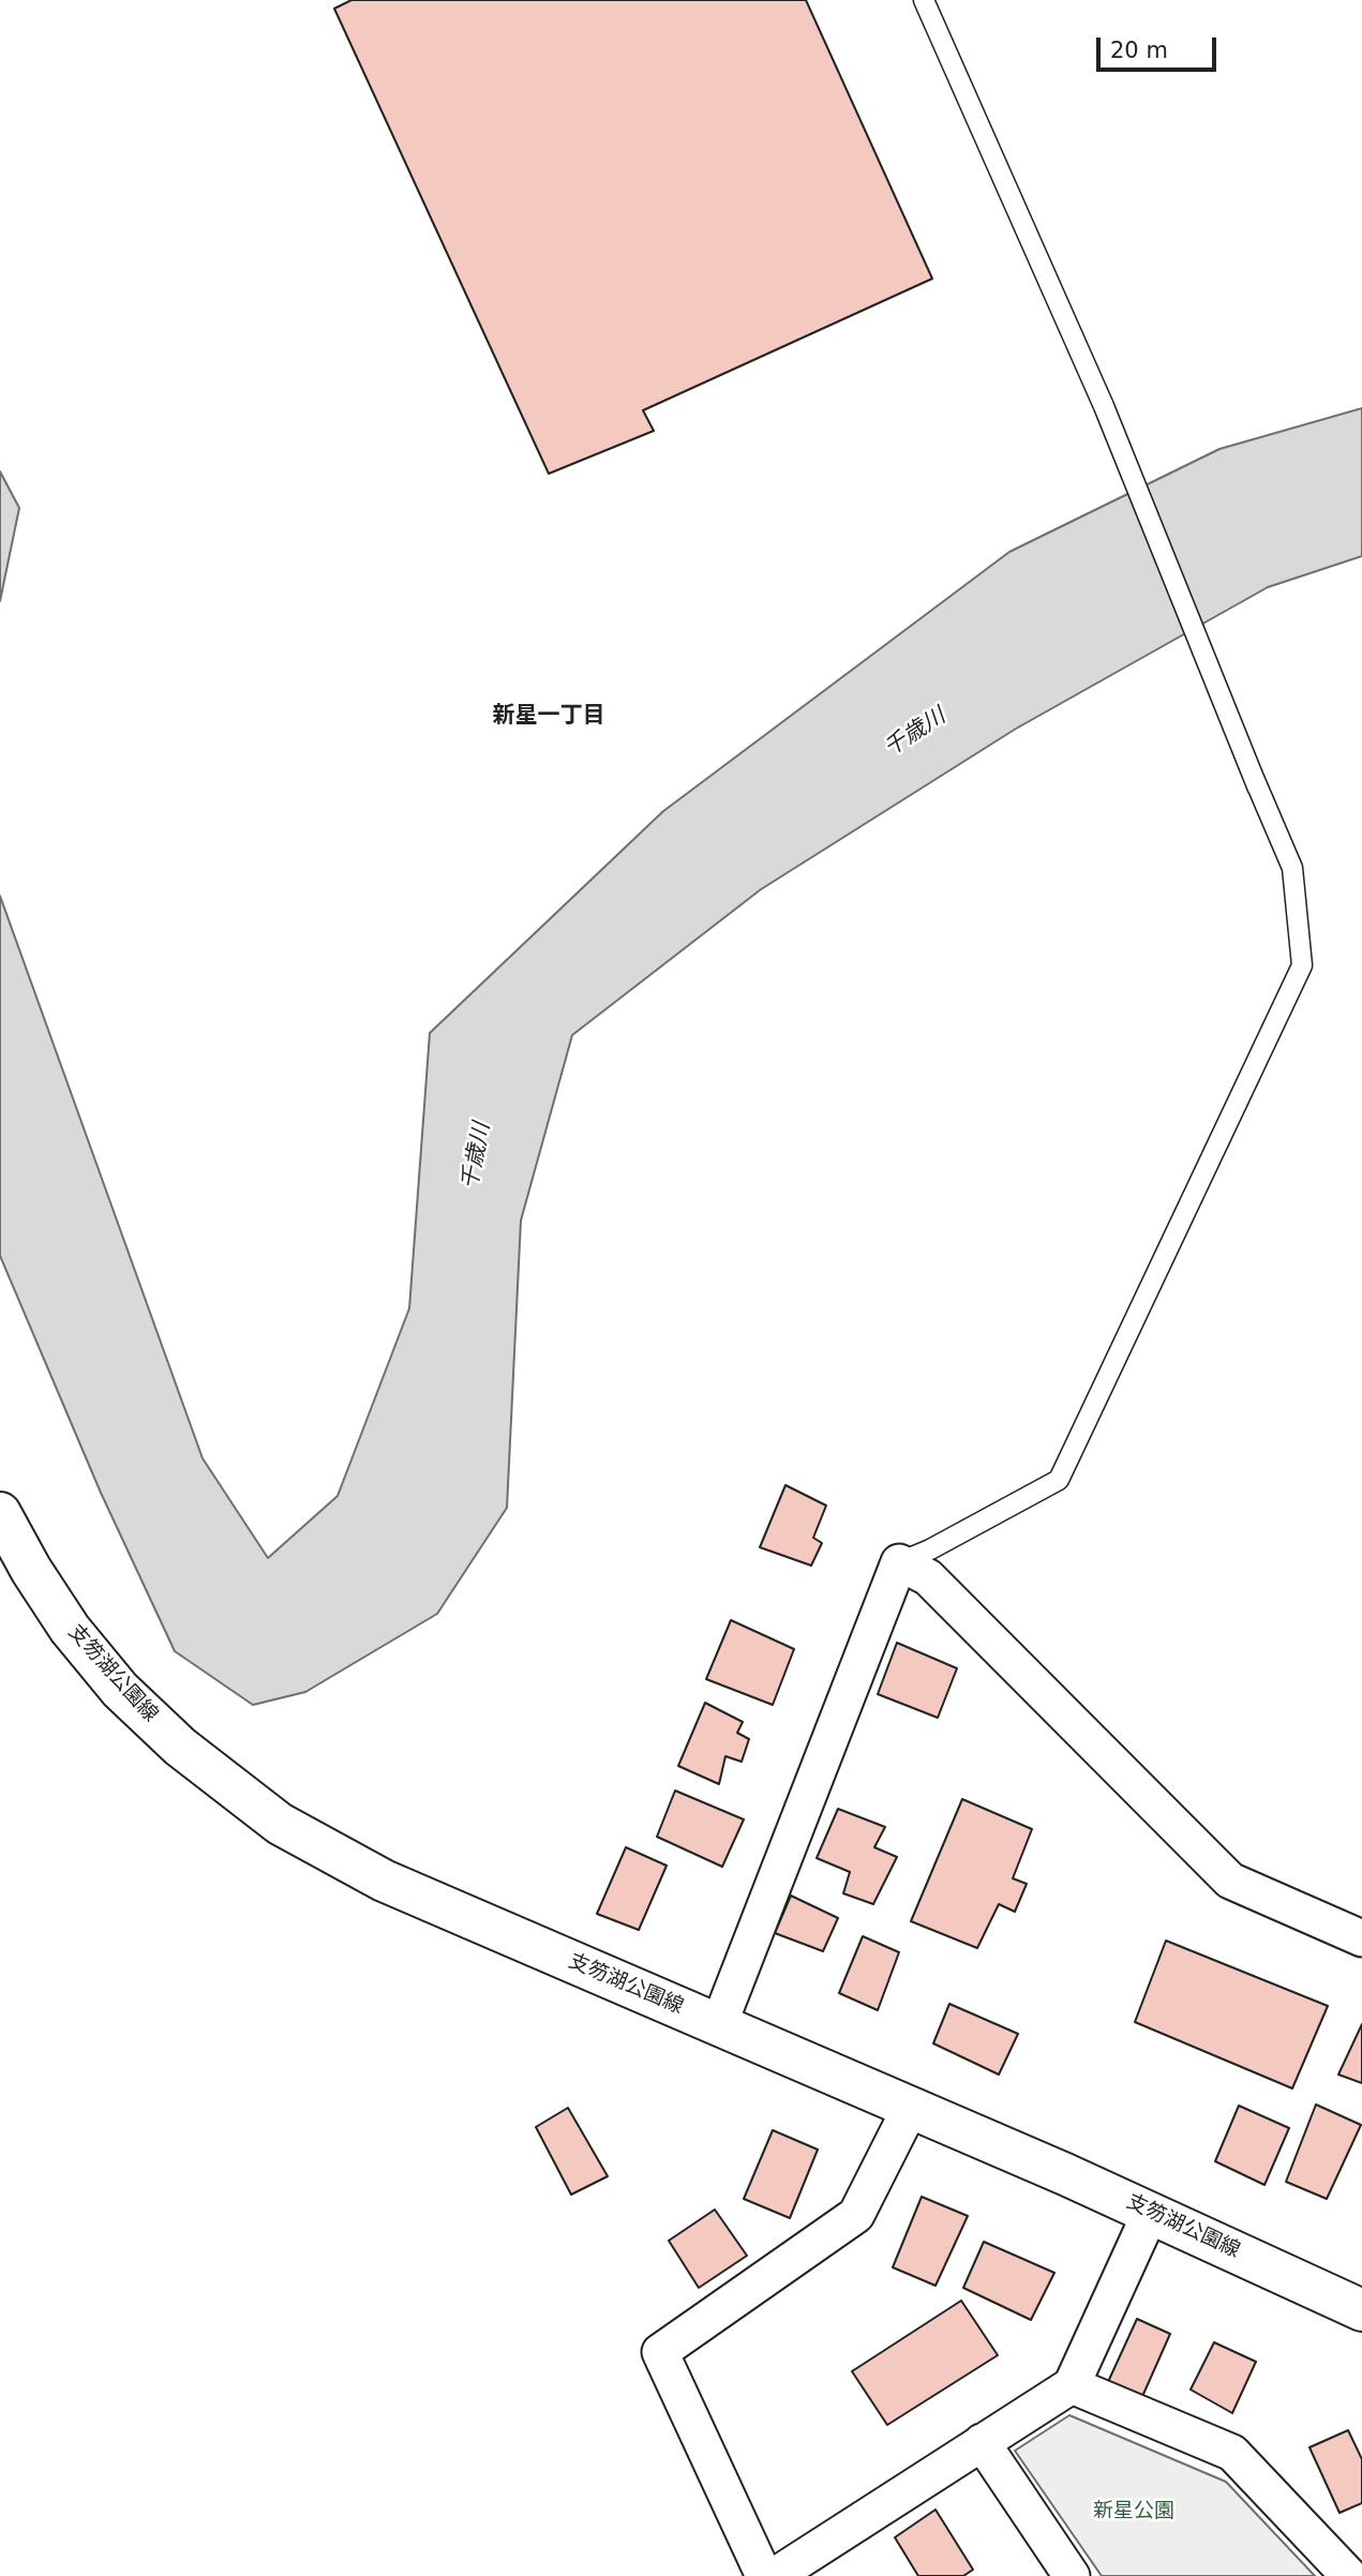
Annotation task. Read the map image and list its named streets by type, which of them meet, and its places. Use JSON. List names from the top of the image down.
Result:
{
  "streets": {
    "main road": ["支笏湖公園線"]
  },
  "districts": ["新星一丁目"],
  "water": ["千歳川"],
  "parks": ["新星公園"],
  "scale_bar": "20 m"
}
